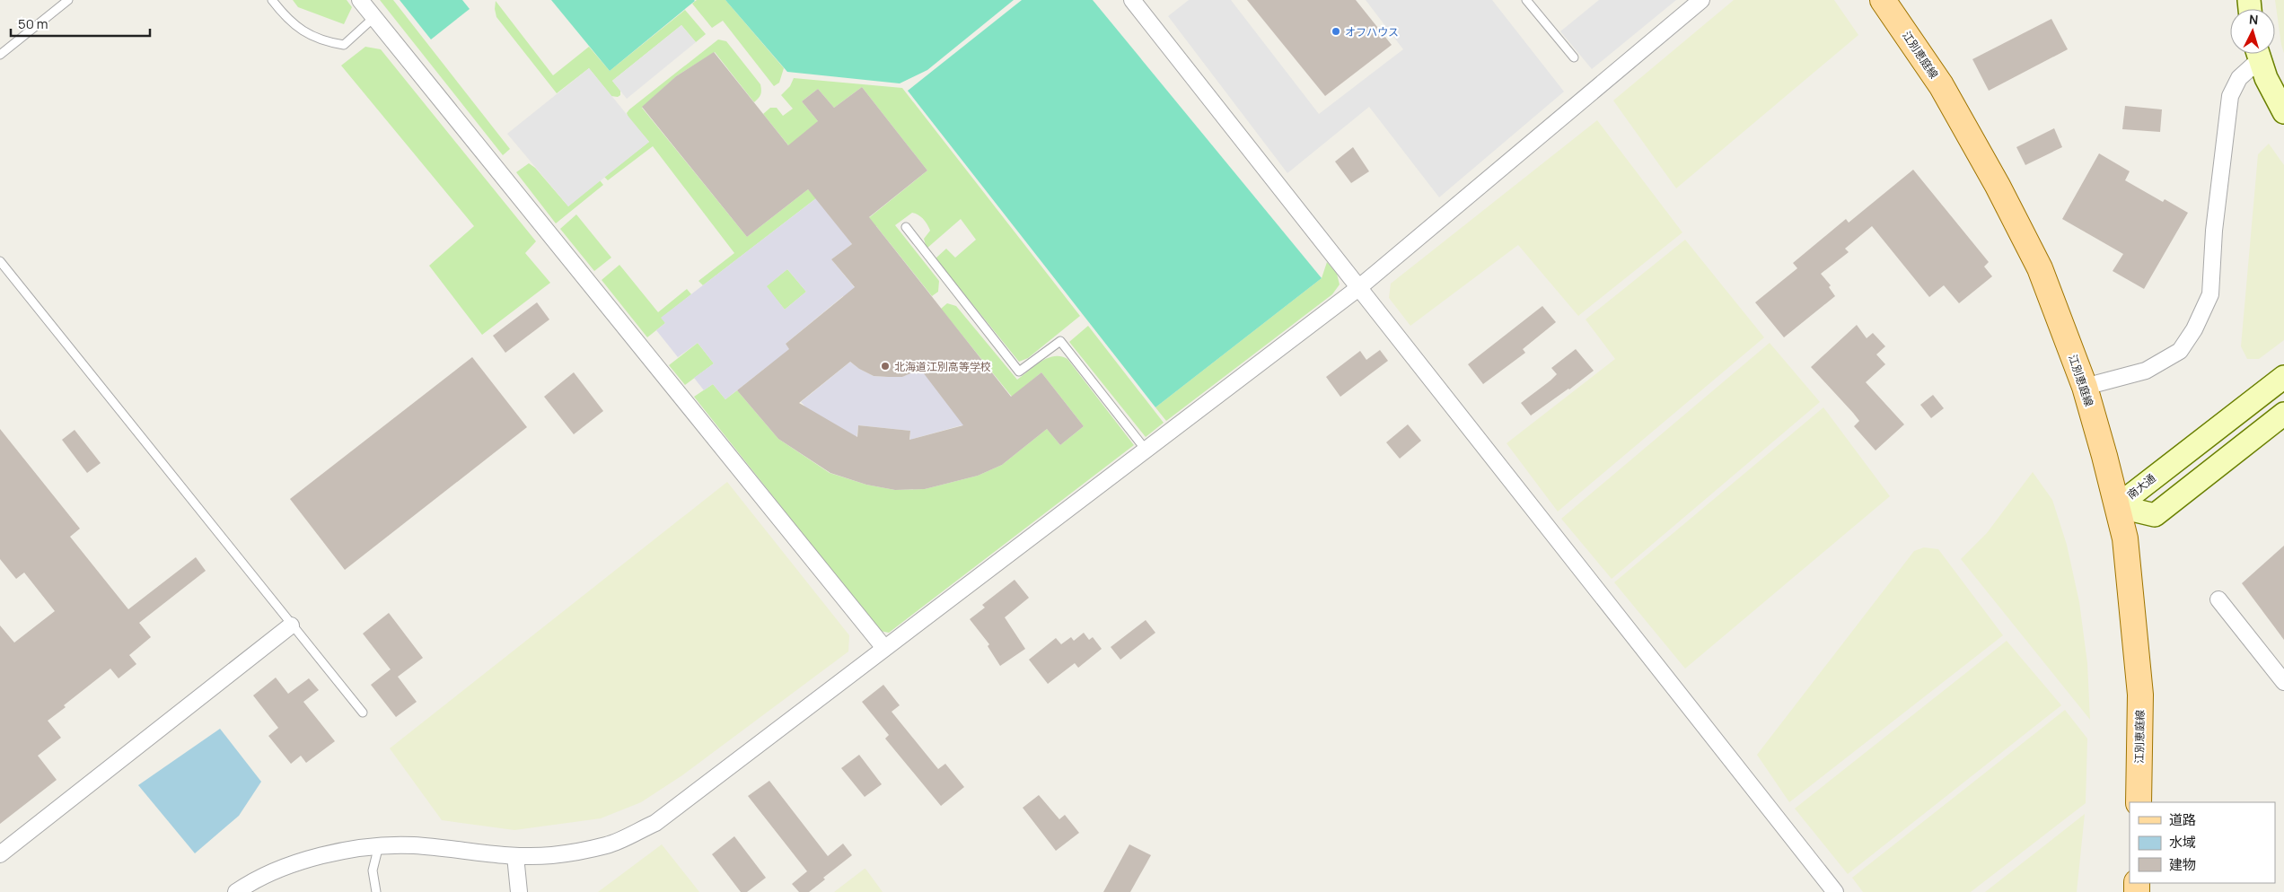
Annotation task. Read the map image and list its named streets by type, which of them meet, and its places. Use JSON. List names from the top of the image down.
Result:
{
  "streets": {
    "main road": ["江別恵庭線", "南大通"]
  },
  "crossings": [
    ["江別恵庭線", "南大通"]
  ],
  "places": ["オフハウス", "北海道江別高等学校"],
  "legend": ["道路", "水域", "建物"],
  "scale_bar": "50 m",
  "north": "top"
}
